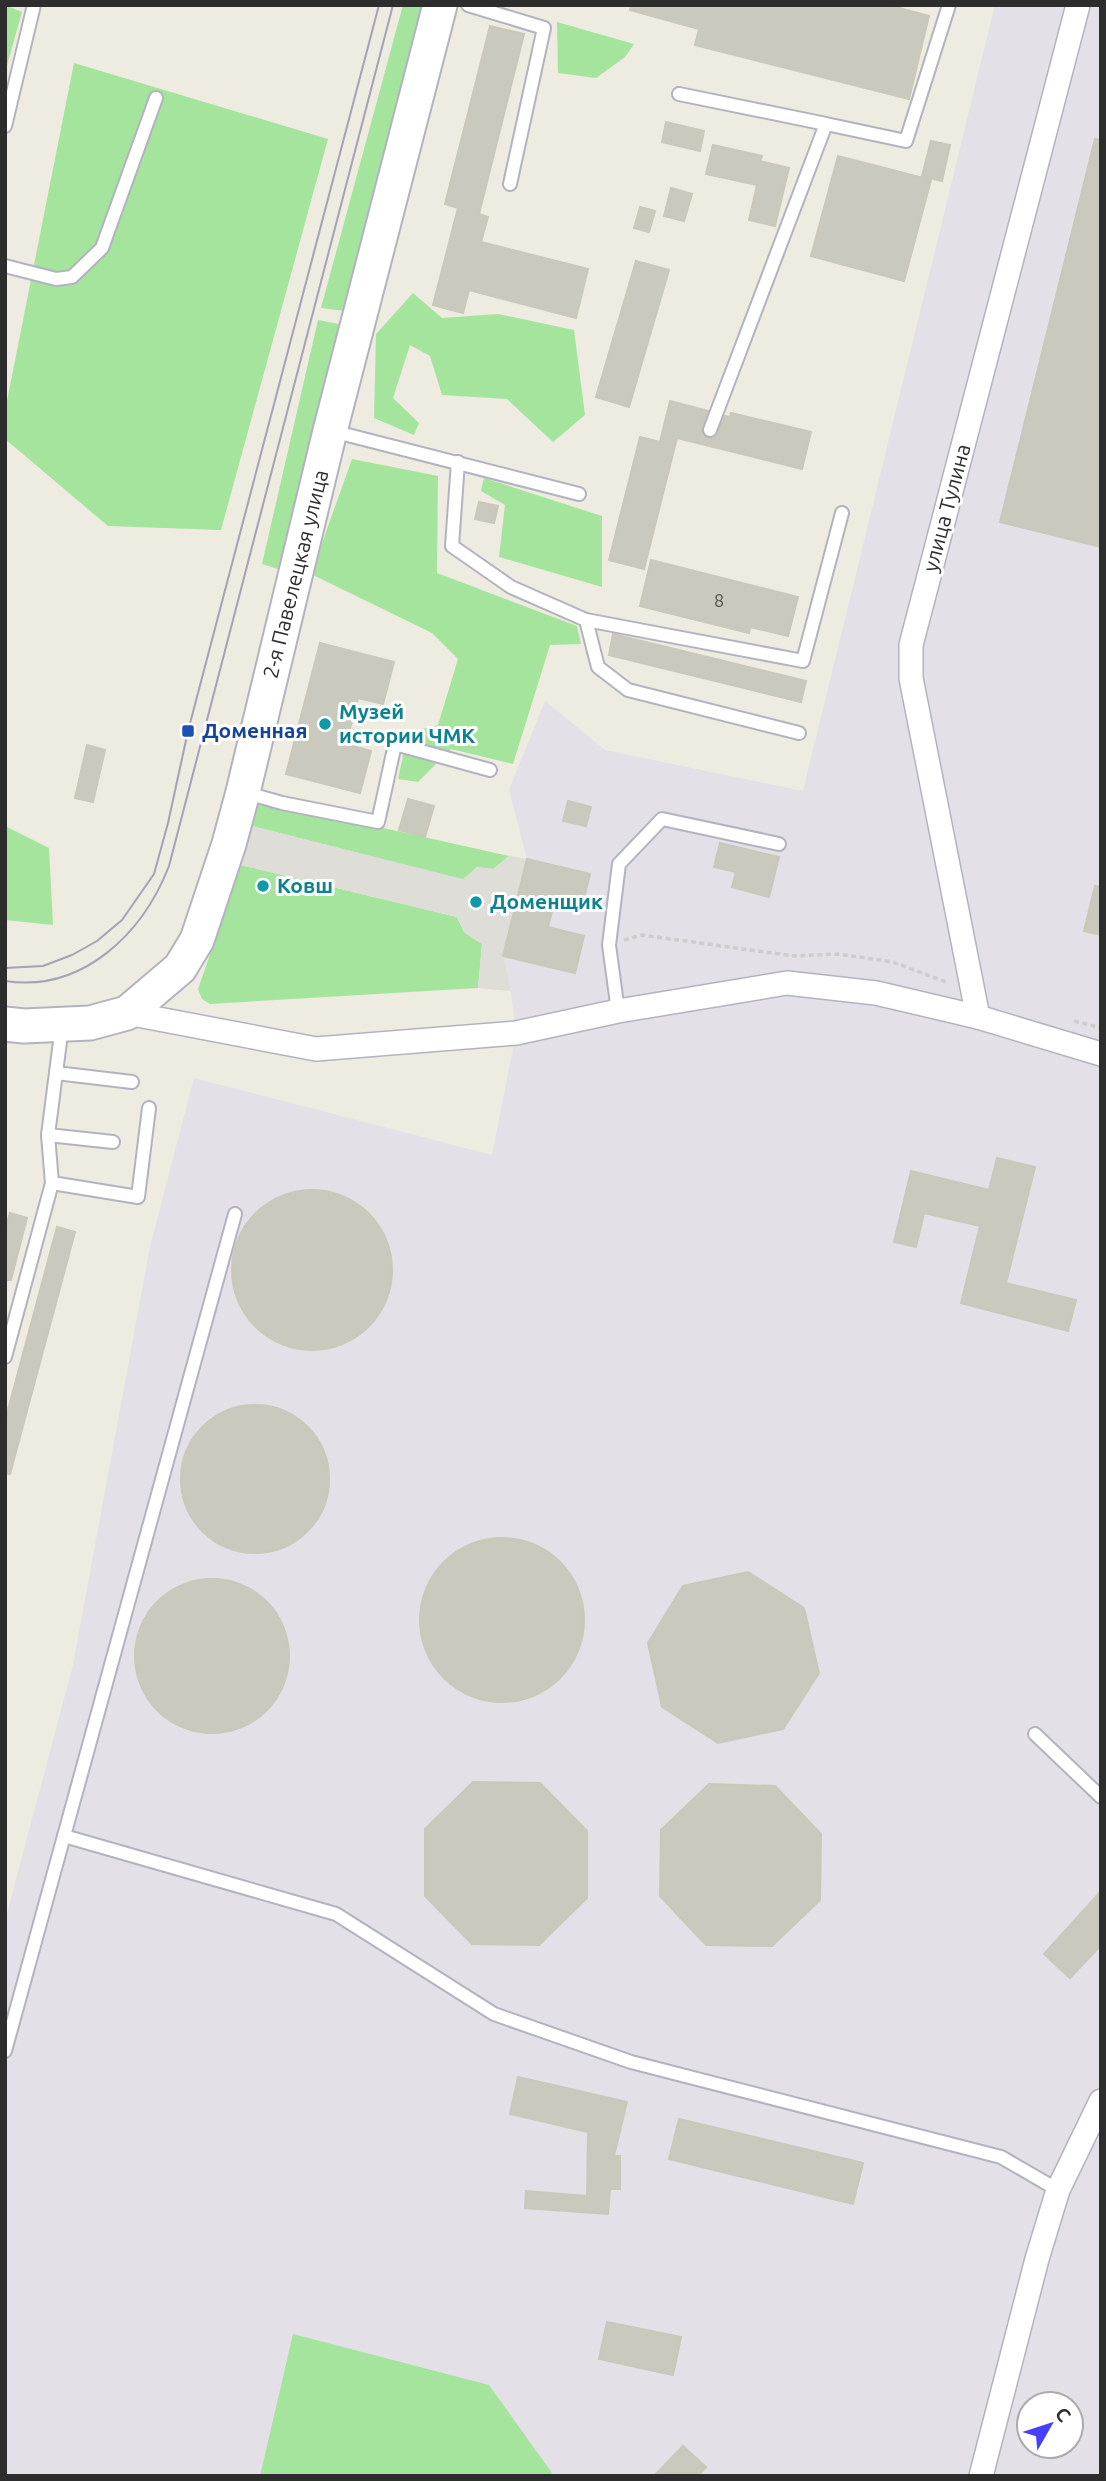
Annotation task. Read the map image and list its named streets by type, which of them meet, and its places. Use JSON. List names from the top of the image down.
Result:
{
  "streets": {
    "main road": ["2-я Павелецкая улица"],
    "street": ["улица Тулина"]
  },
  "places": {
    "other": ["Музей истории ЧМК", "Ковш", "Доменщик"],
    "transit": ["Доменная"]
  },
  "house_numbers": ["8"],
  "north": "top right"
}
